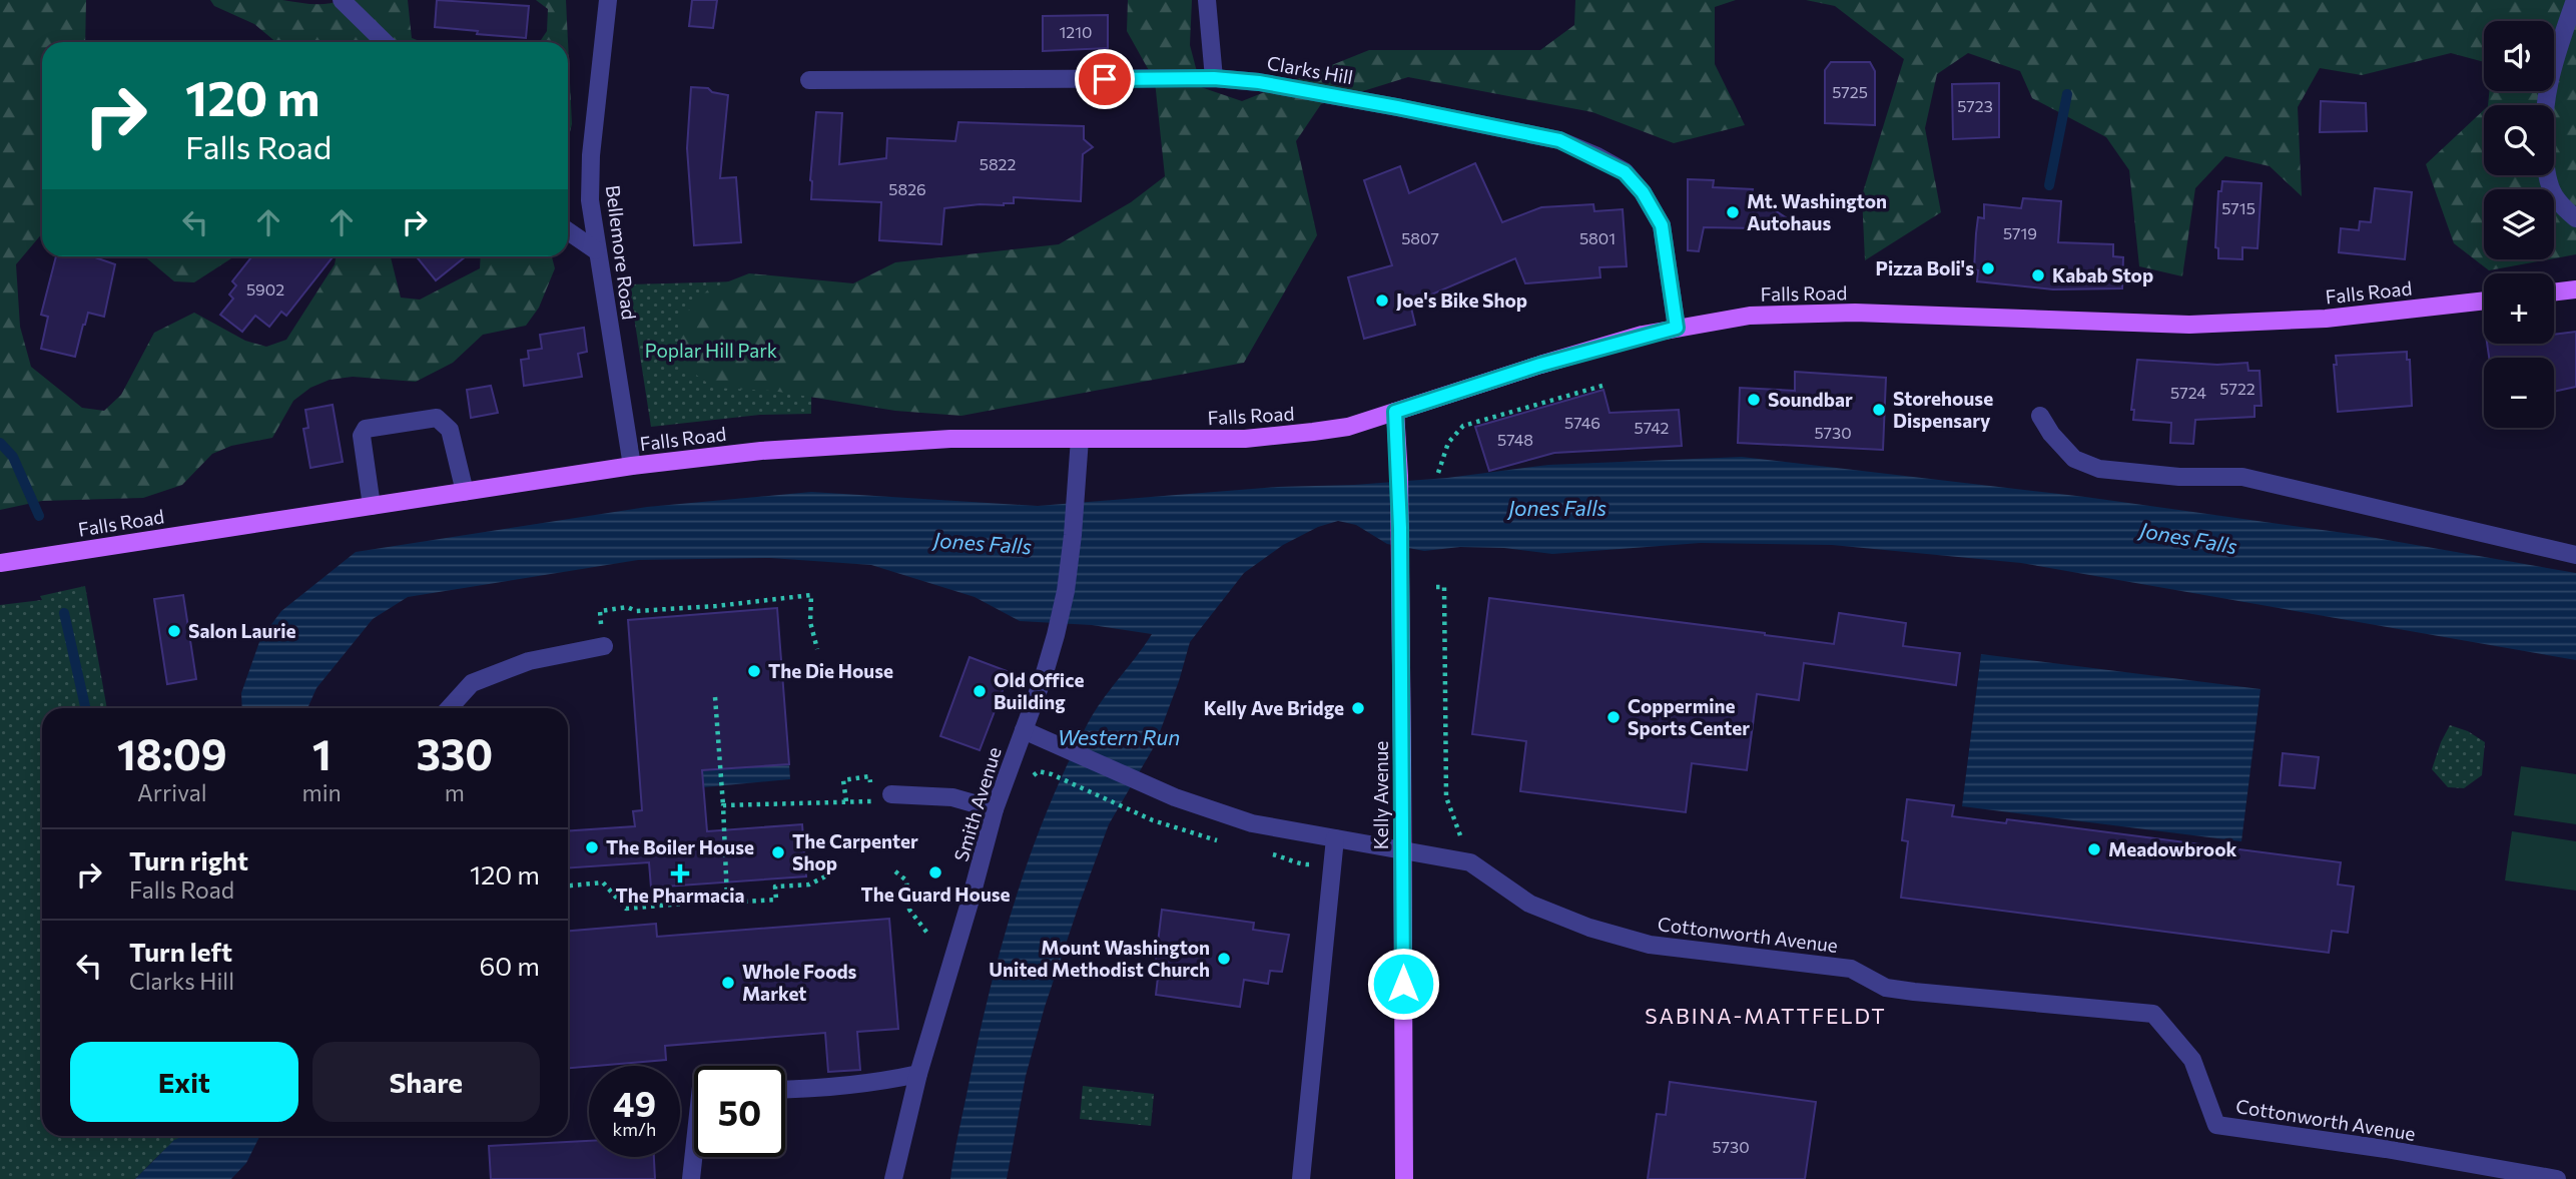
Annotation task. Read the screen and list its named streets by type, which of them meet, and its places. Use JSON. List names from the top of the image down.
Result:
{
  "streets": {
    "main road": ["Falls Road", "Kelly Avenue"],
    "street": [
      "Clarks Hill",
      "Bellemore Road",
      "Smith Avenue",
      "Cottonworth Avenue"
    ]
  },
  "crossings": [
    ["Clarks Hill", "Falls Road"],
    ["Bellemore Road", "Falls Road"],
    ["Falls Road", "Kelly Avenue"],
    ["Falls Road", "Smith Avenue"],
    ["Smith Avenue", "Cottonworth Avenue"]
  ],
  "districts": ["SABINA-MATTFELDT"],
  "water": ["Jones Falls", "Western Run"],
  "parks": ["Poplar Hill Park"],
  "places": {
    "other": [
      "Mt. Washington Autohaus",
      "Pizza Boli's",
      "Kabab Stop",
      "Joe's Bike Shop",
      "Soundbar",
      "Storehouse Dispensary",
      "Salon Laurie",
      "The Die House",
      "Old Office Building",
      "Kelly Ave Bridge",
      "Coppermine Sports Center",
      "The Boiler House",
      "Meadowbrook",
      "The Carpenter Shop",
      "The Guard House",
      "Mount Washington United Methodist Church",
      "Whole Foods Market"
    ],
    "health": ["The Pharmacia"]
  },
  "house_numbers": [
    "1210",
    "5725",
    "5723",
    "5822",
    "5826",
    "5715",
    "5719",
    "5807",
    "5801",
    "5902",
    "5722",
    "5724",
    "5746",
    "5742",
    "5730",
    "5748",
    "5730"
  ],
  "page": {
    "map_buttons": ["+", "−"],
    "turn": ["120 m", "Falls Road"],
    "eta": [
      "18:09",
      "Arrival",
      "1",
      "min",
      "330",
      "m"
    ],
    "list": [
      {
        "name": "Turn right",
        "note": "Falls Road",
        "value": "120 m"
      },
      {
        "name": "Turn left",
        "note": "Clarks Hill",
        "value": "60 m"
      }
    ],
    "buttons": ["Exit", "Share"],
    "speed": "49 km/h",
    "limit": "50"
  }
}
